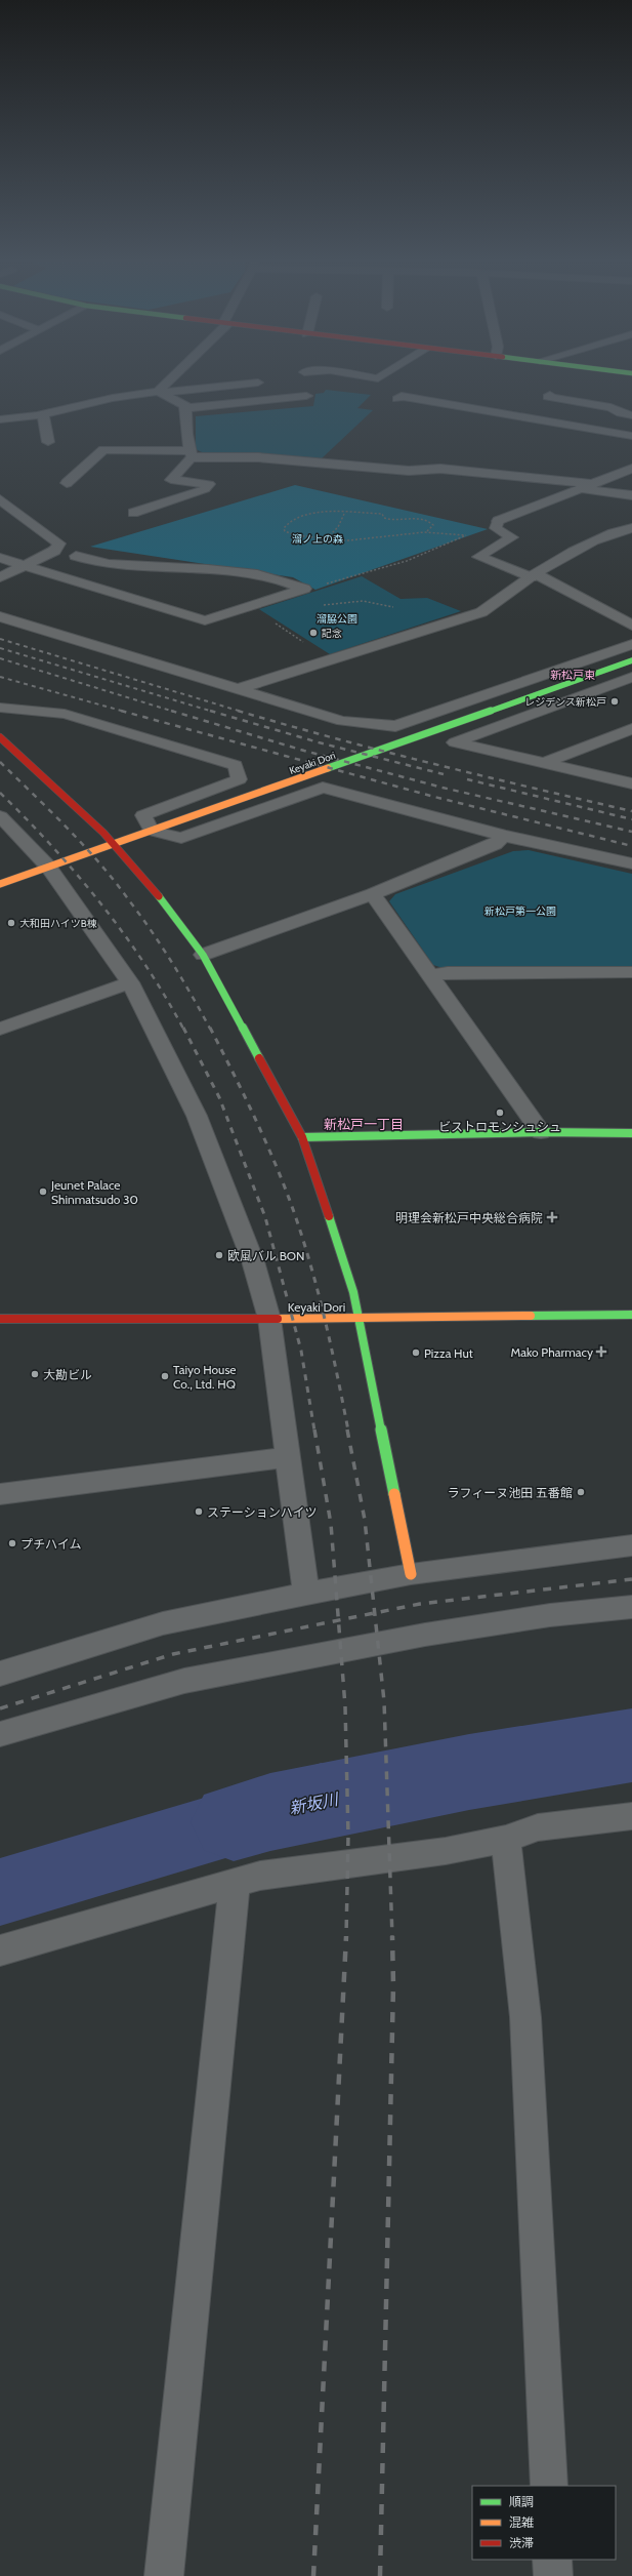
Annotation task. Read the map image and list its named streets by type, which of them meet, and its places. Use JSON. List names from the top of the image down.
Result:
{
  "streets": {
    "street": ["Keyaki Dori"]
  },
  "districts": ["新松戸東", "新松戸一丁目"],
  "water": ["新坂川"],
  "parks": ["溜ノ上の森", "溜脇公園", "新松戸第一公園"],
  "places": {
    "other": [
      "記念",
      "レジデンス新松戸",
      "大和田ハイツB棟",
      "ビストロモンシュシュ",
      "Jeunet Palace Shinmatsudo 30",
      "欧風バル BON",
      "Pizza Hut",
      "大勘ビル",
      "Taiyo House Co., Ltd. HQ",
      "ラフィーヌ池田 五番館",
      "ステーションハイツ",
      "プチハイム"
    ],
    "health": ["明理会新松戸中央総合病院", "Mako Pharmacy"]
  },
  "legend": ["順調", "混雑", "渋滞"]
}
